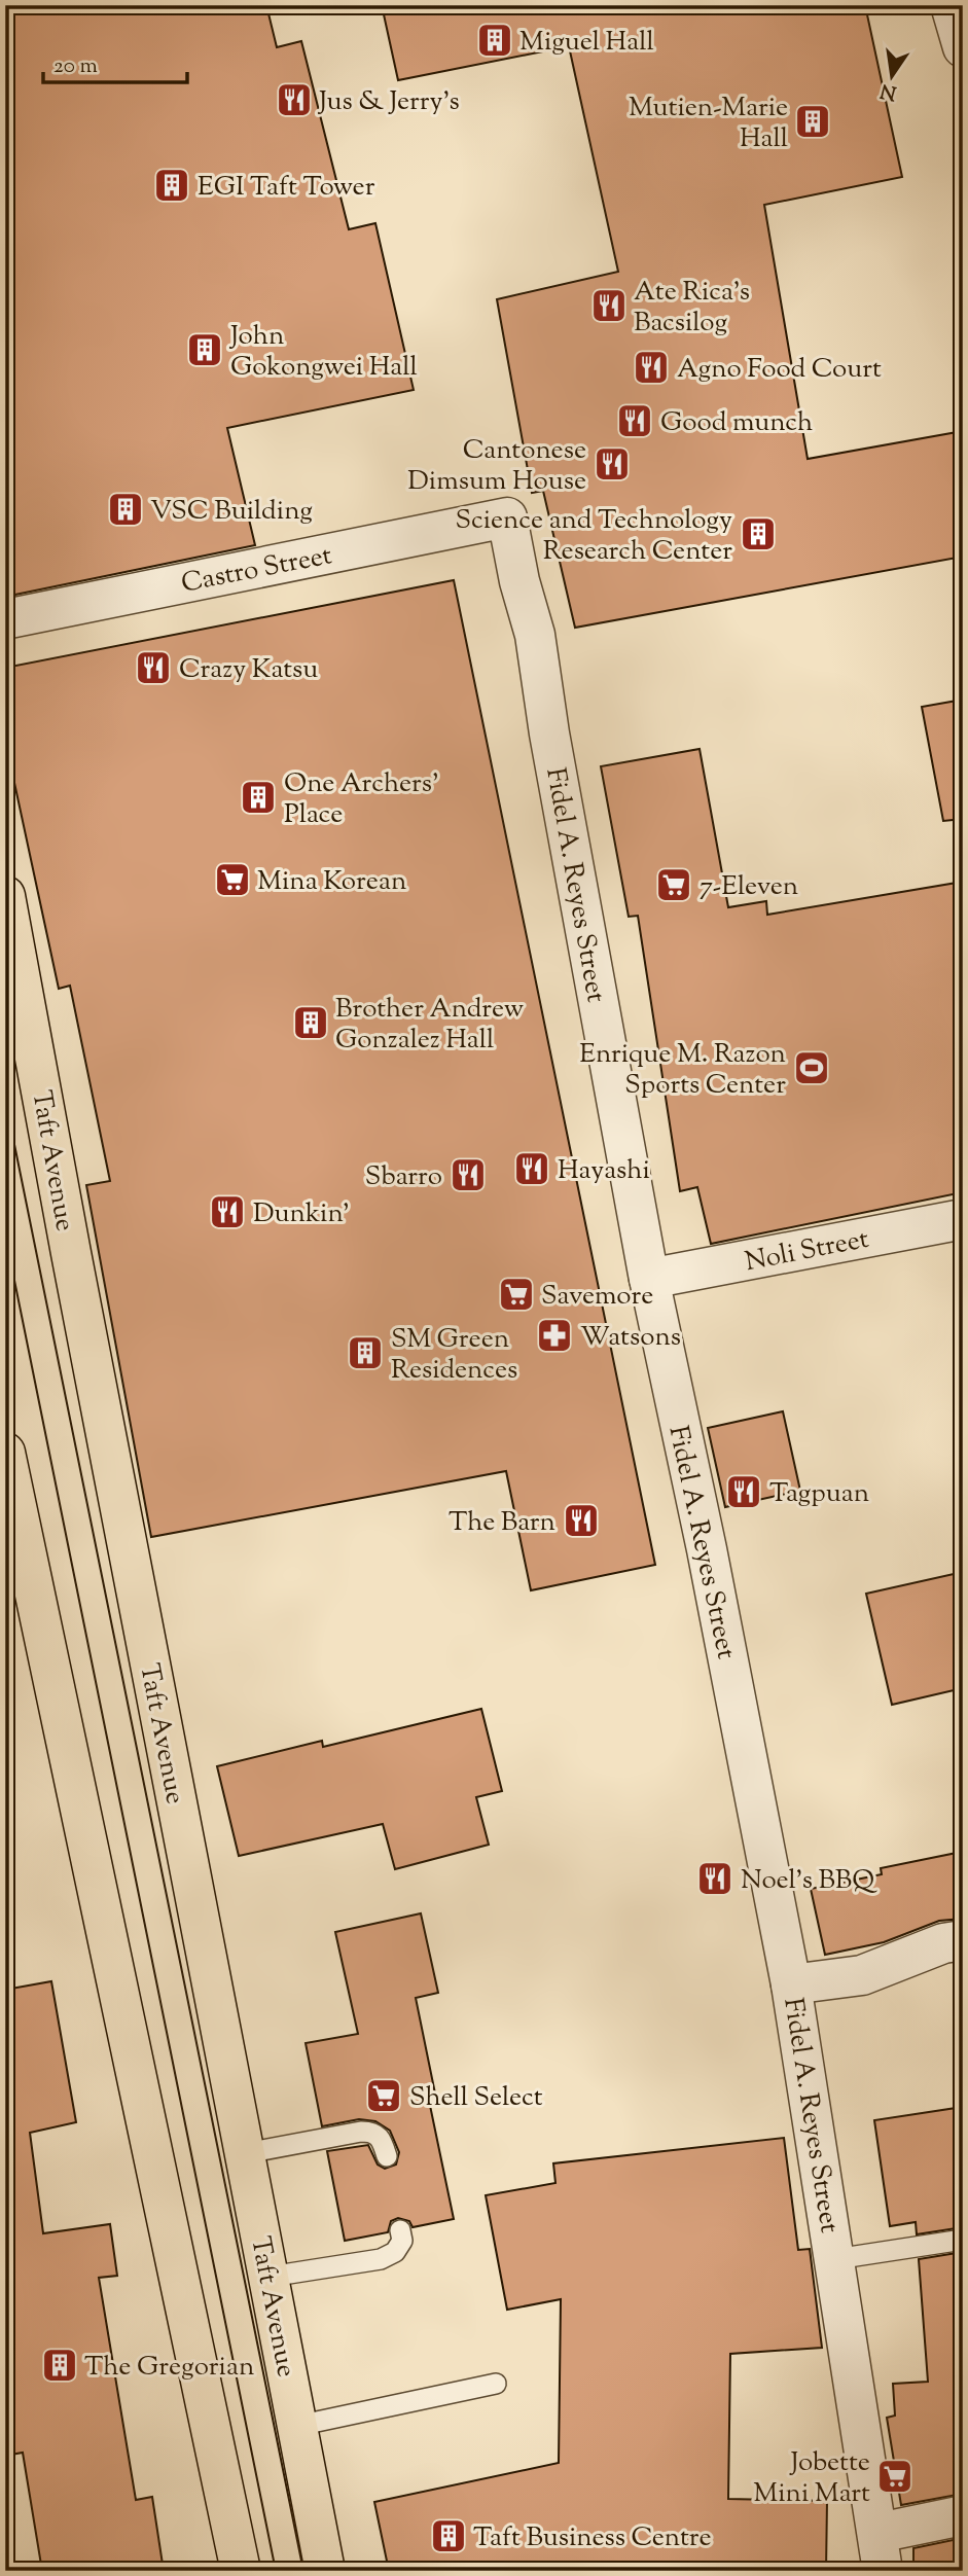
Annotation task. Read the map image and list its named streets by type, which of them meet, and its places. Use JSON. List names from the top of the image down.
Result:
{
  "streets": {
    "main road": ["Taft Avenue"],
    "street": ["Castro Street", "Fidel A. Reyes Street", "Noli Street"]
  },
  "crossings": [
    ["Castro Street", "Fidel A. Reyes Street"],
    ["Fidel A. Reyes Street", "Noli Street"]
  ],
  "places": {
    "building": [
      "Miguel Hall",
      "Mutien-Marie Hall",
      "EGI Taft Tower",
      "John Gokongwei Hall",
      "VSC Building",
      "Science and Technology Research Center",
      "One Archers' Place",
      "Brother Andrew Gonzalez Hall",
      "SM Green Residences",
      "The Gregorian",
      "Taft Business Centre"
    ],
    "restaurant": [
      "Jus & Jerry's",
      "Ate Rica's Bacsilog",
      "Agno Food Court",
      "Good munch",
      "Cantonese Dimsum House",
      "Crazy Katsu",
      "Hayashi",
      "Sbarro",
      "Dunkin'",
      "Tagpuan",
      "The Barn",
      "Noel's BBQ"
    ],
    "supermarket": [
      "Mina Korean",
      "7-Eleven",
      "Savemore",
      "Shell Select",
      "Jobette Mini Mart"
    ],
    "sports": ["Enrique M. Razon Sports Center"],
    "pharmacy": ["Watsons"]
  },
  "scale_bar": "20 m",
  "north": "bottom"
}
